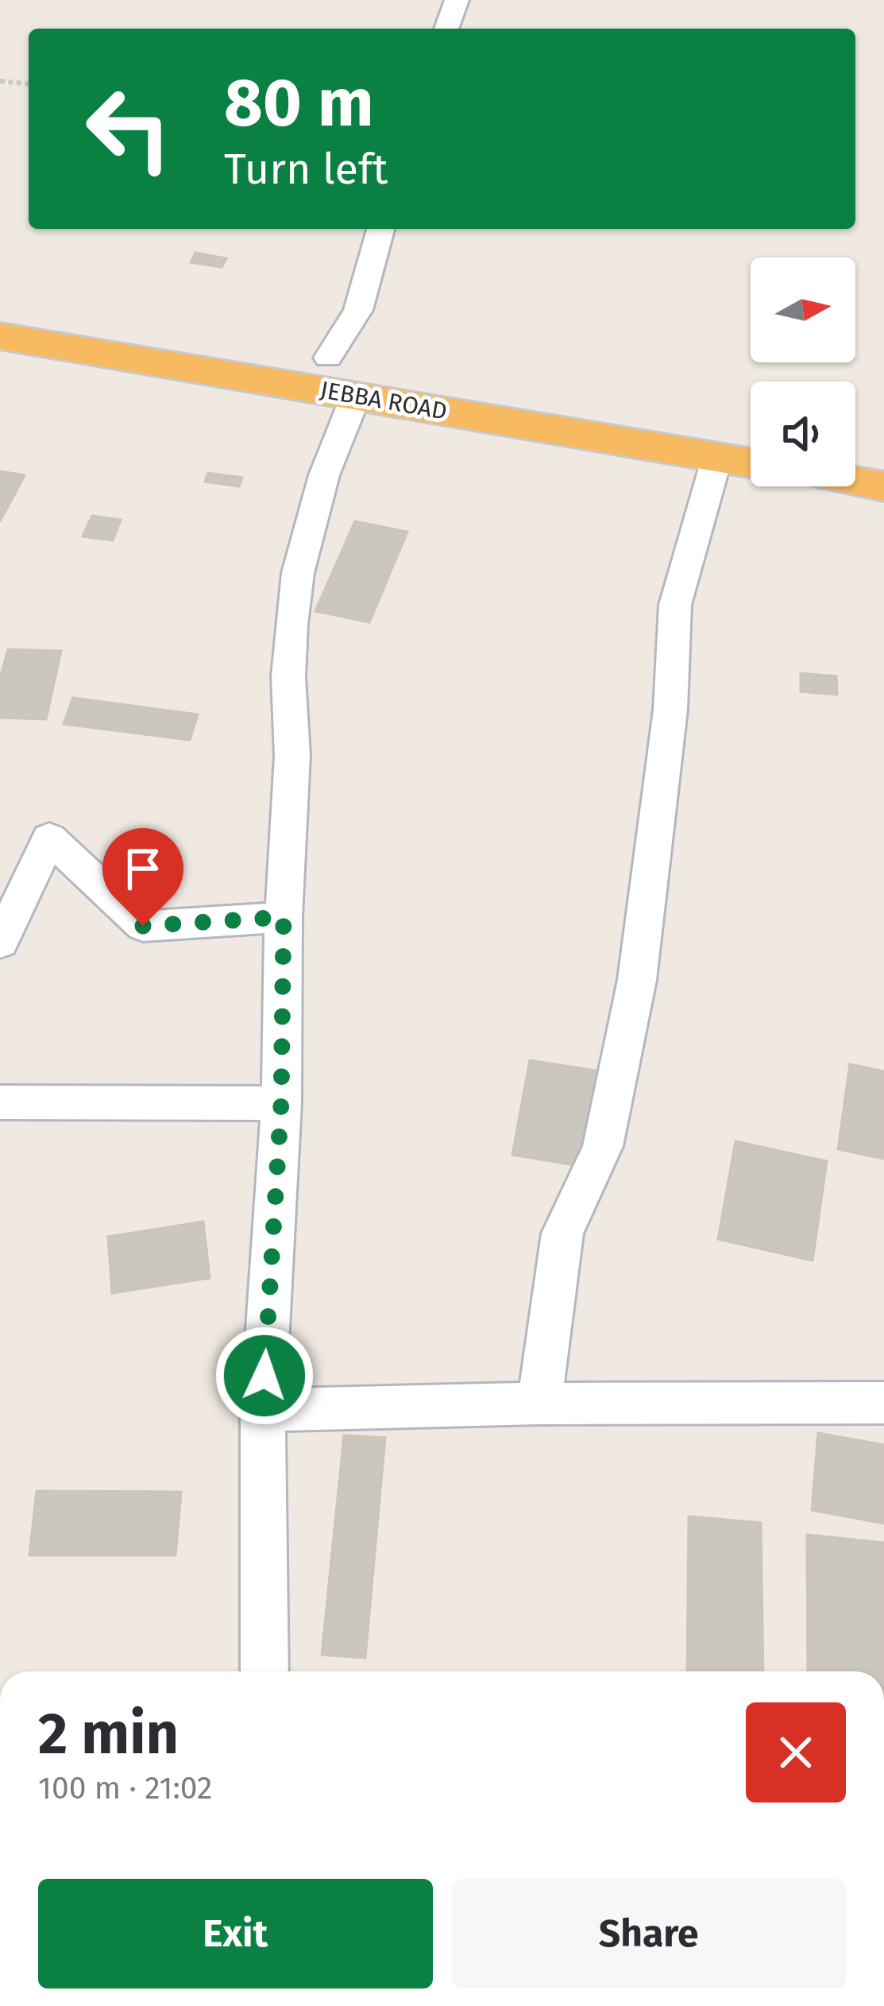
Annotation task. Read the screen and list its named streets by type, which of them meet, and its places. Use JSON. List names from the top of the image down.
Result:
{
  "streets": {
    "highway": ["JEBBA ROAD"]
  },
  "north": "right",
  "page": {
    "turn": ["80 m", "Turn left"],
    "heading": ["2 min", "100 m · 21:02"],
    "buttons": ["Exit", "Share"]
  }
}
